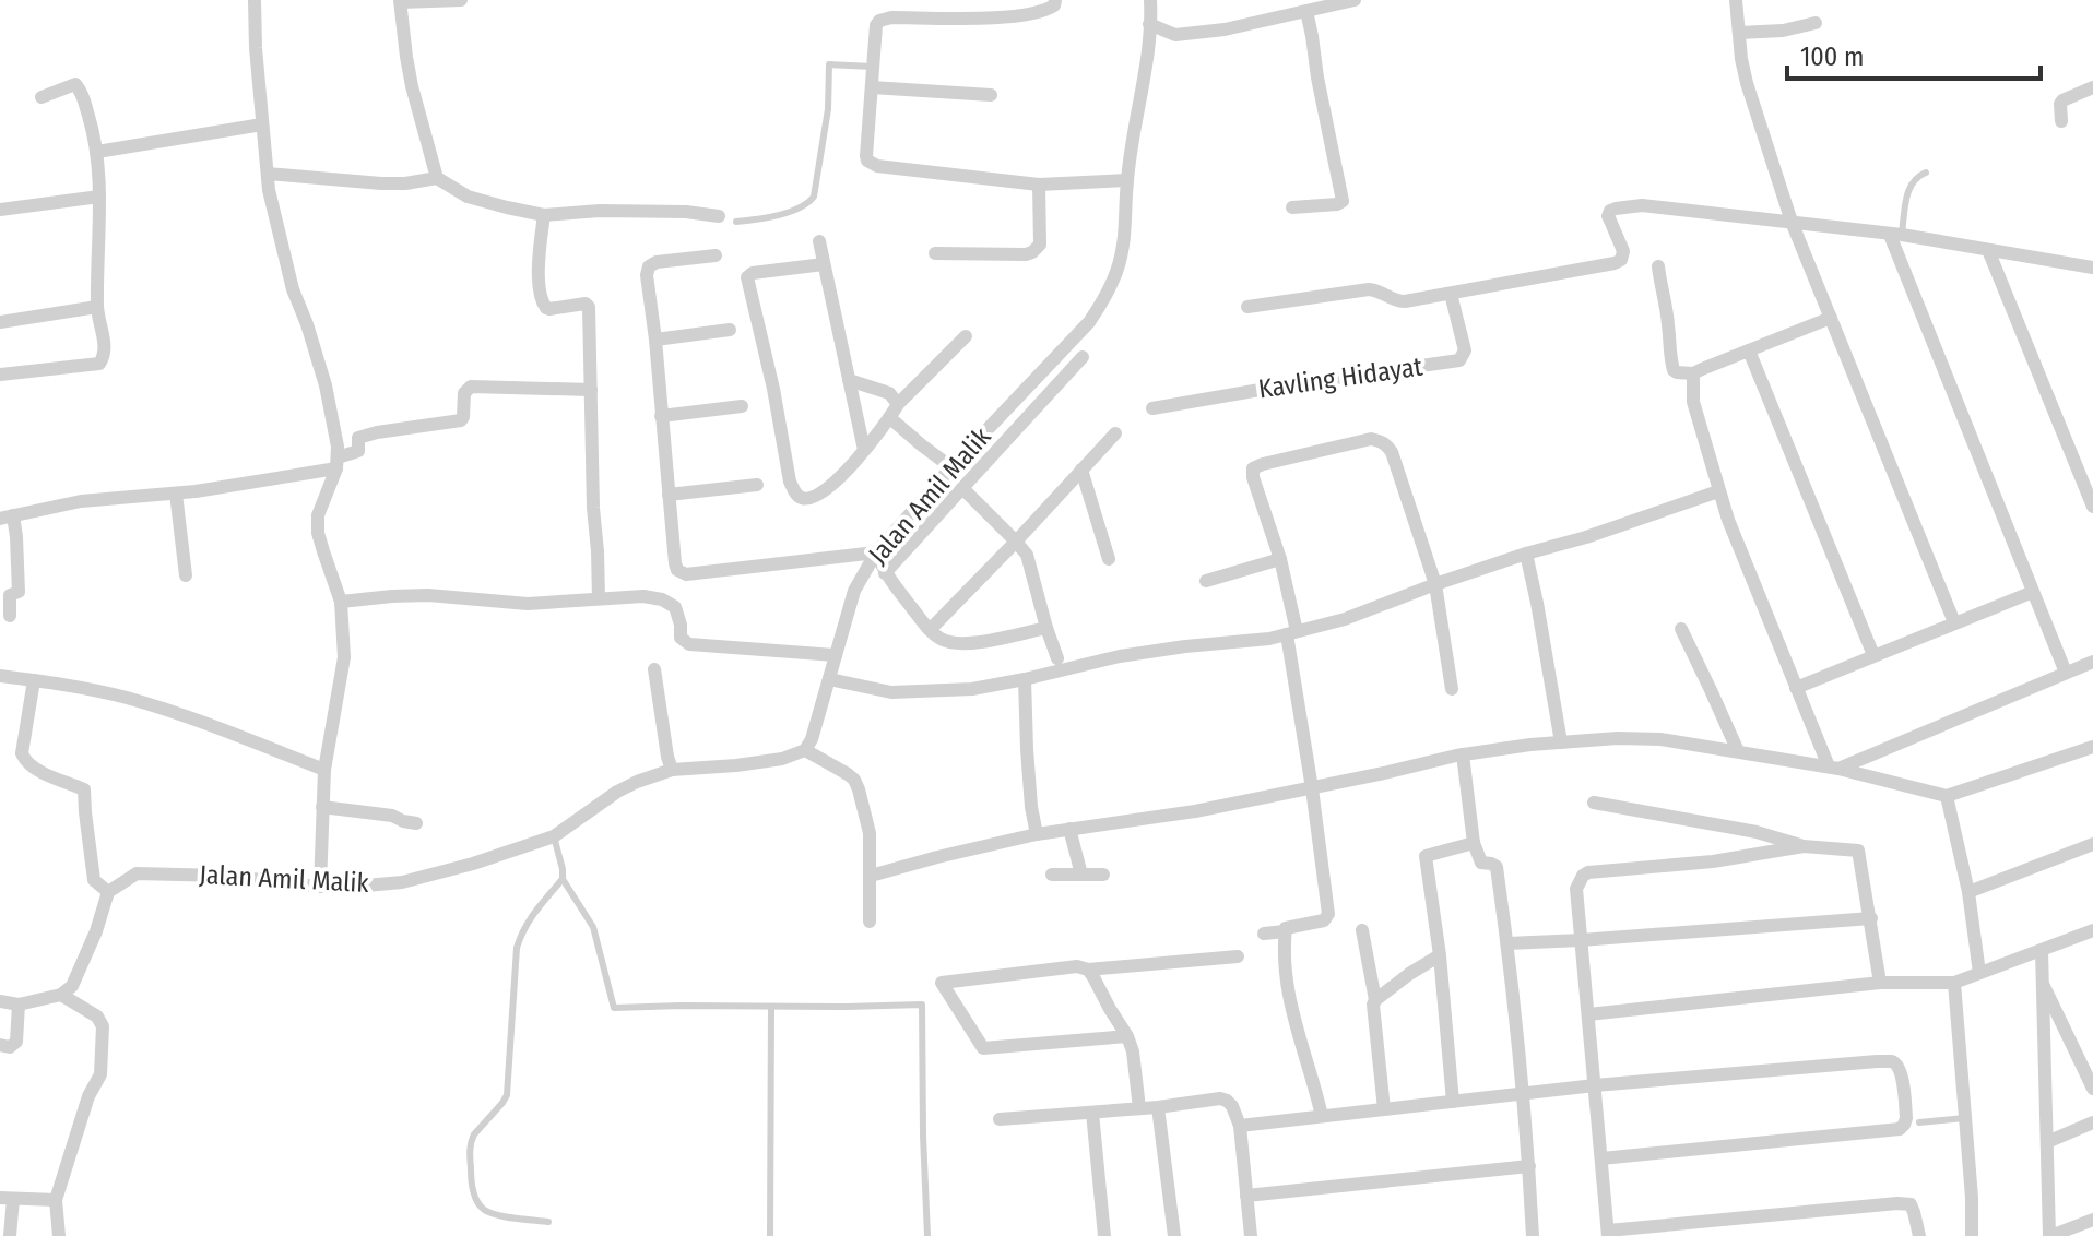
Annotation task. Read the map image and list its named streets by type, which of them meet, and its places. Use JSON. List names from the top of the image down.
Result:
{
  "streets": {
    "street": ["Kavling Hidayat", "Jalan Amil Malik"]
  },
  "scale_bar": "100 m"
}
